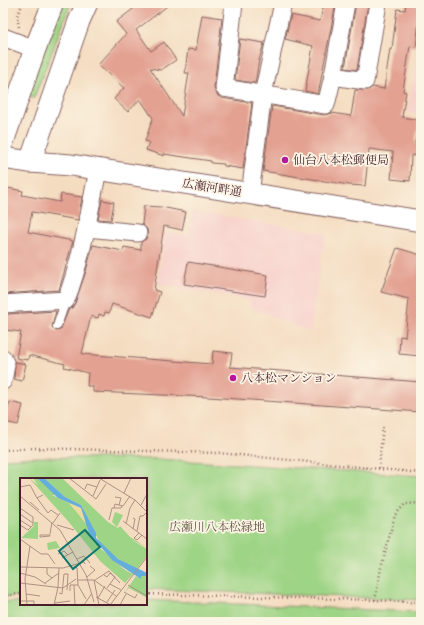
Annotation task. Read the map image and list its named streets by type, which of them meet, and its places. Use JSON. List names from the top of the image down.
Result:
{
  "streets": {
    "street": ["広瀬河畔通"]
  },
  "parks": ["広瀬川八本松緑地"],
  "places": ["仙台八本松郵便局", "八本松マンション"]
}
